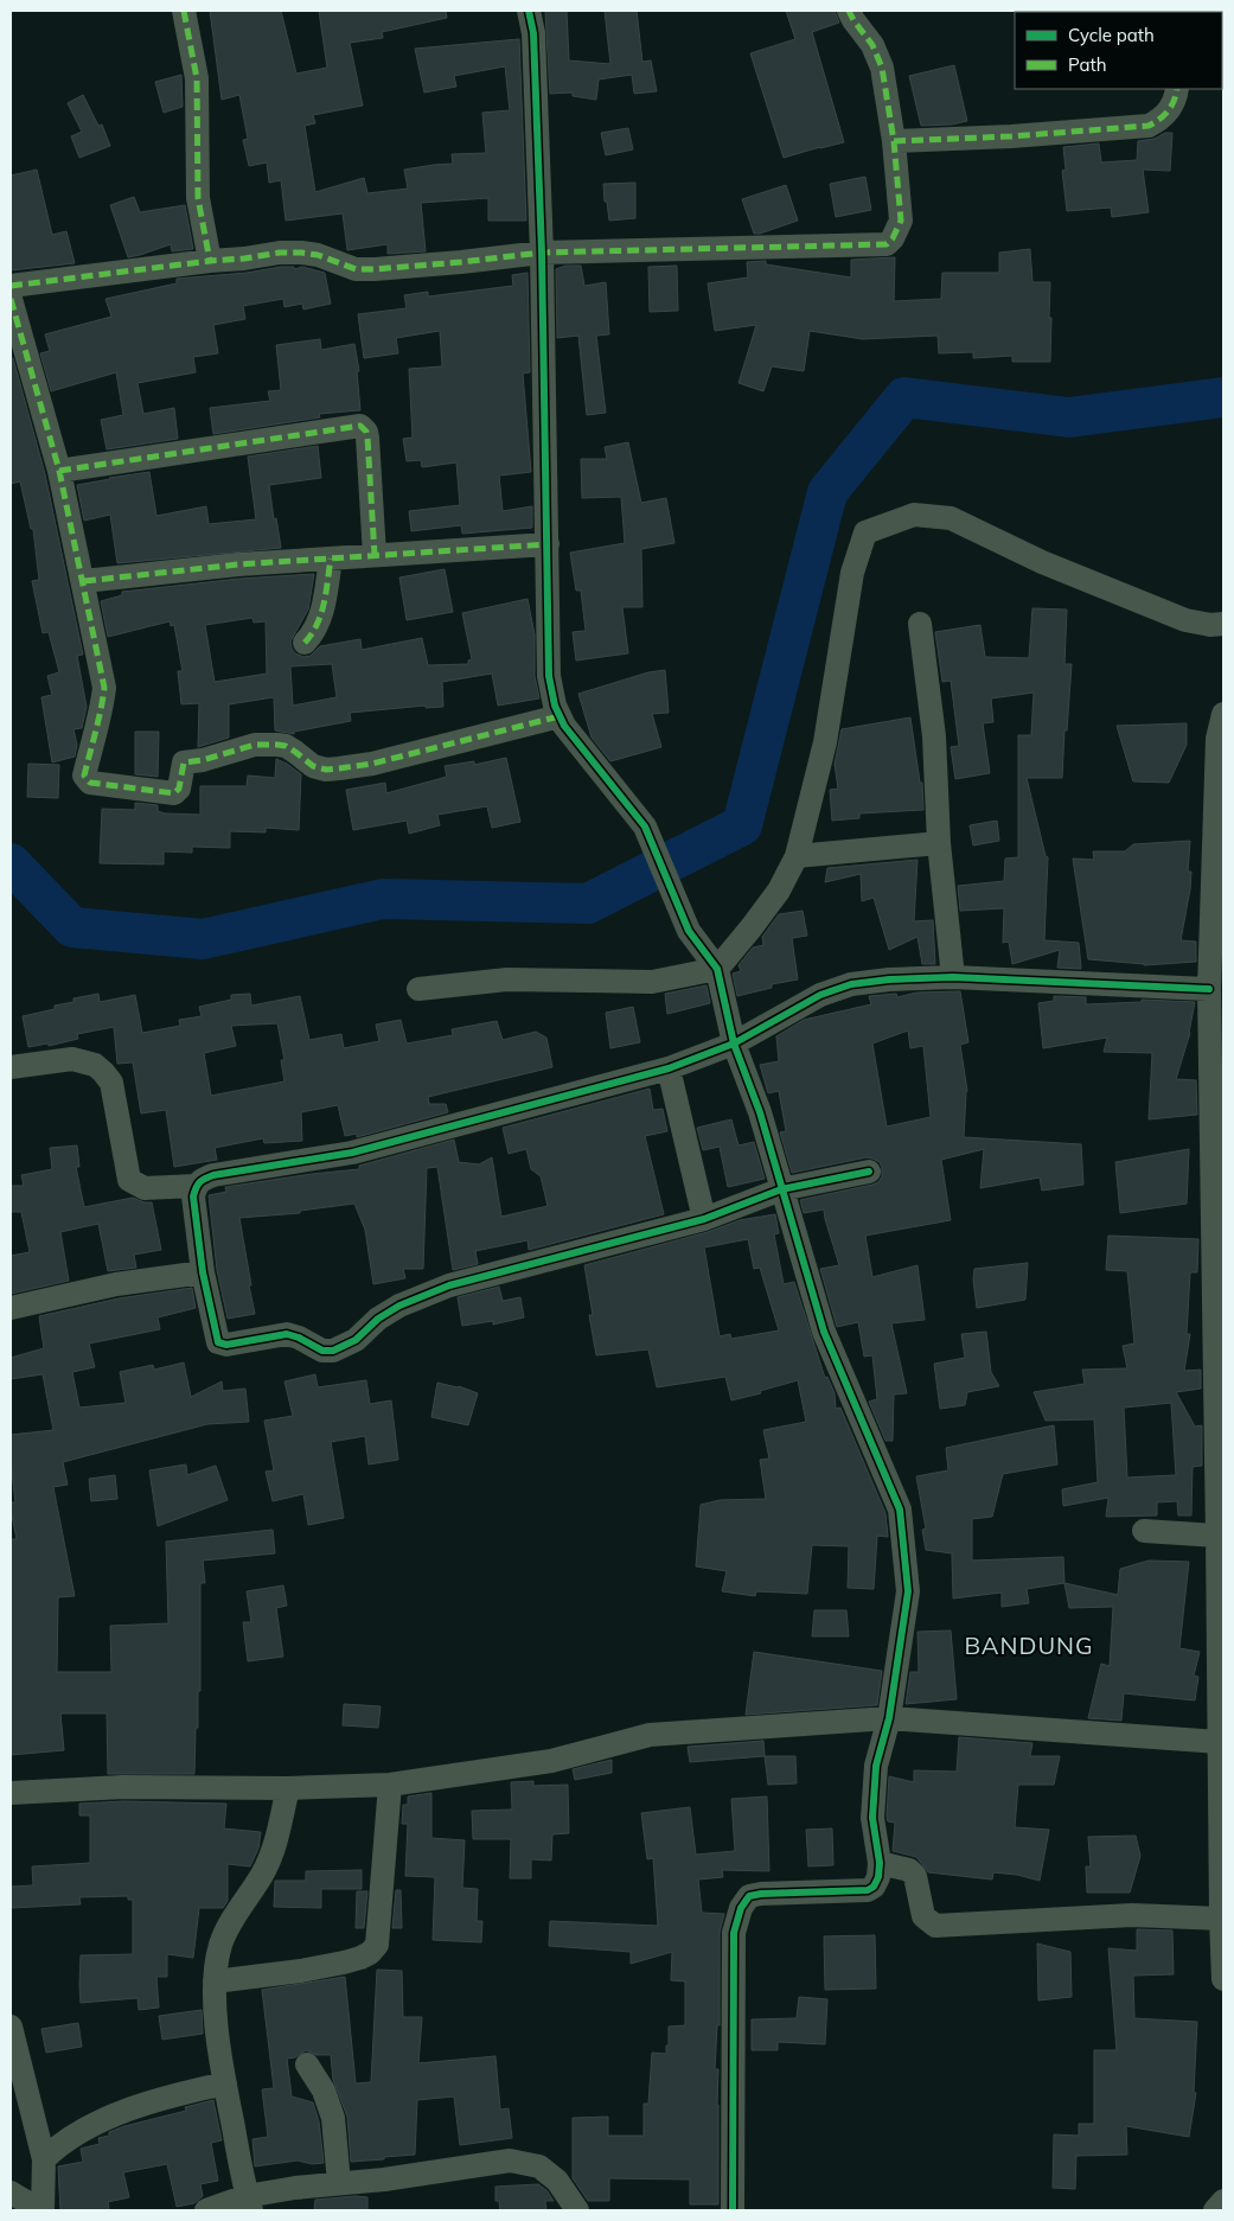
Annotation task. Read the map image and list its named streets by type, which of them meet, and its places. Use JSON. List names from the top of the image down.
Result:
{
  "districts": ["BANDUNG"],
  "legend": ["Cycle path", "Path"]
}
